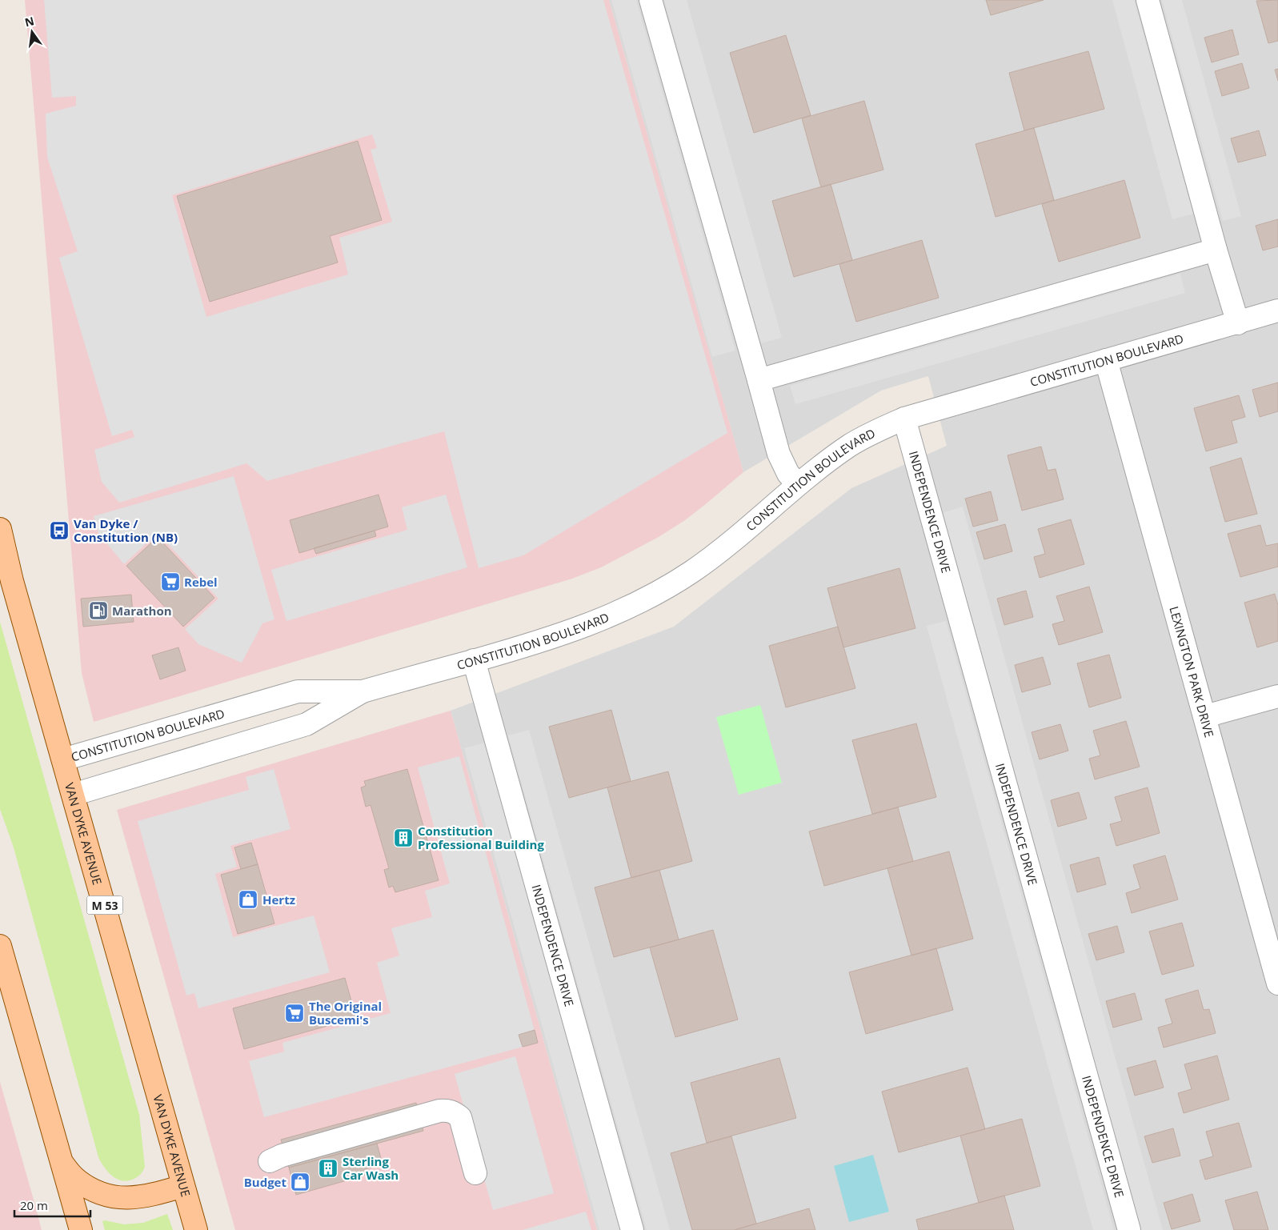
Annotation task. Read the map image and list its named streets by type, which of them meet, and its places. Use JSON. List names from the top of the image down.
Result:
{
  "streets": {
    "main road": ["VAN DYKE AVENUE", "M 53"],
    "street": ["CONSTITUTION BOULEVARD", "INDEPENDENCE DRIVE", "LEXINGTON PARK DRIVE"]
  },
  "crossings": [
    ["CONSTITUTION BOULEVARD", "INDEPENDENCE DRIVE"],
    ["CONSTITUTION BOULEVARD", "LEXINGTON PARK DRIVE"],
    ["CONSTITUTION BOULEVARD", "VAN DYKE AVENUE"]
  ],
  "places": {
    "bus stop": ["Van Dyke / Constitution (NB)"],
    "supermarket": ["Rebel", "The Original Buscemi's"],
    "fuel station": ["Marathon"],
    "building": ["Constitution Professional Building", "Sterling Car Wash"],
    "shop": ["Hertz", "Budget"]
  },
  "scale_bar": "20 m",
  "north": "top"
}
